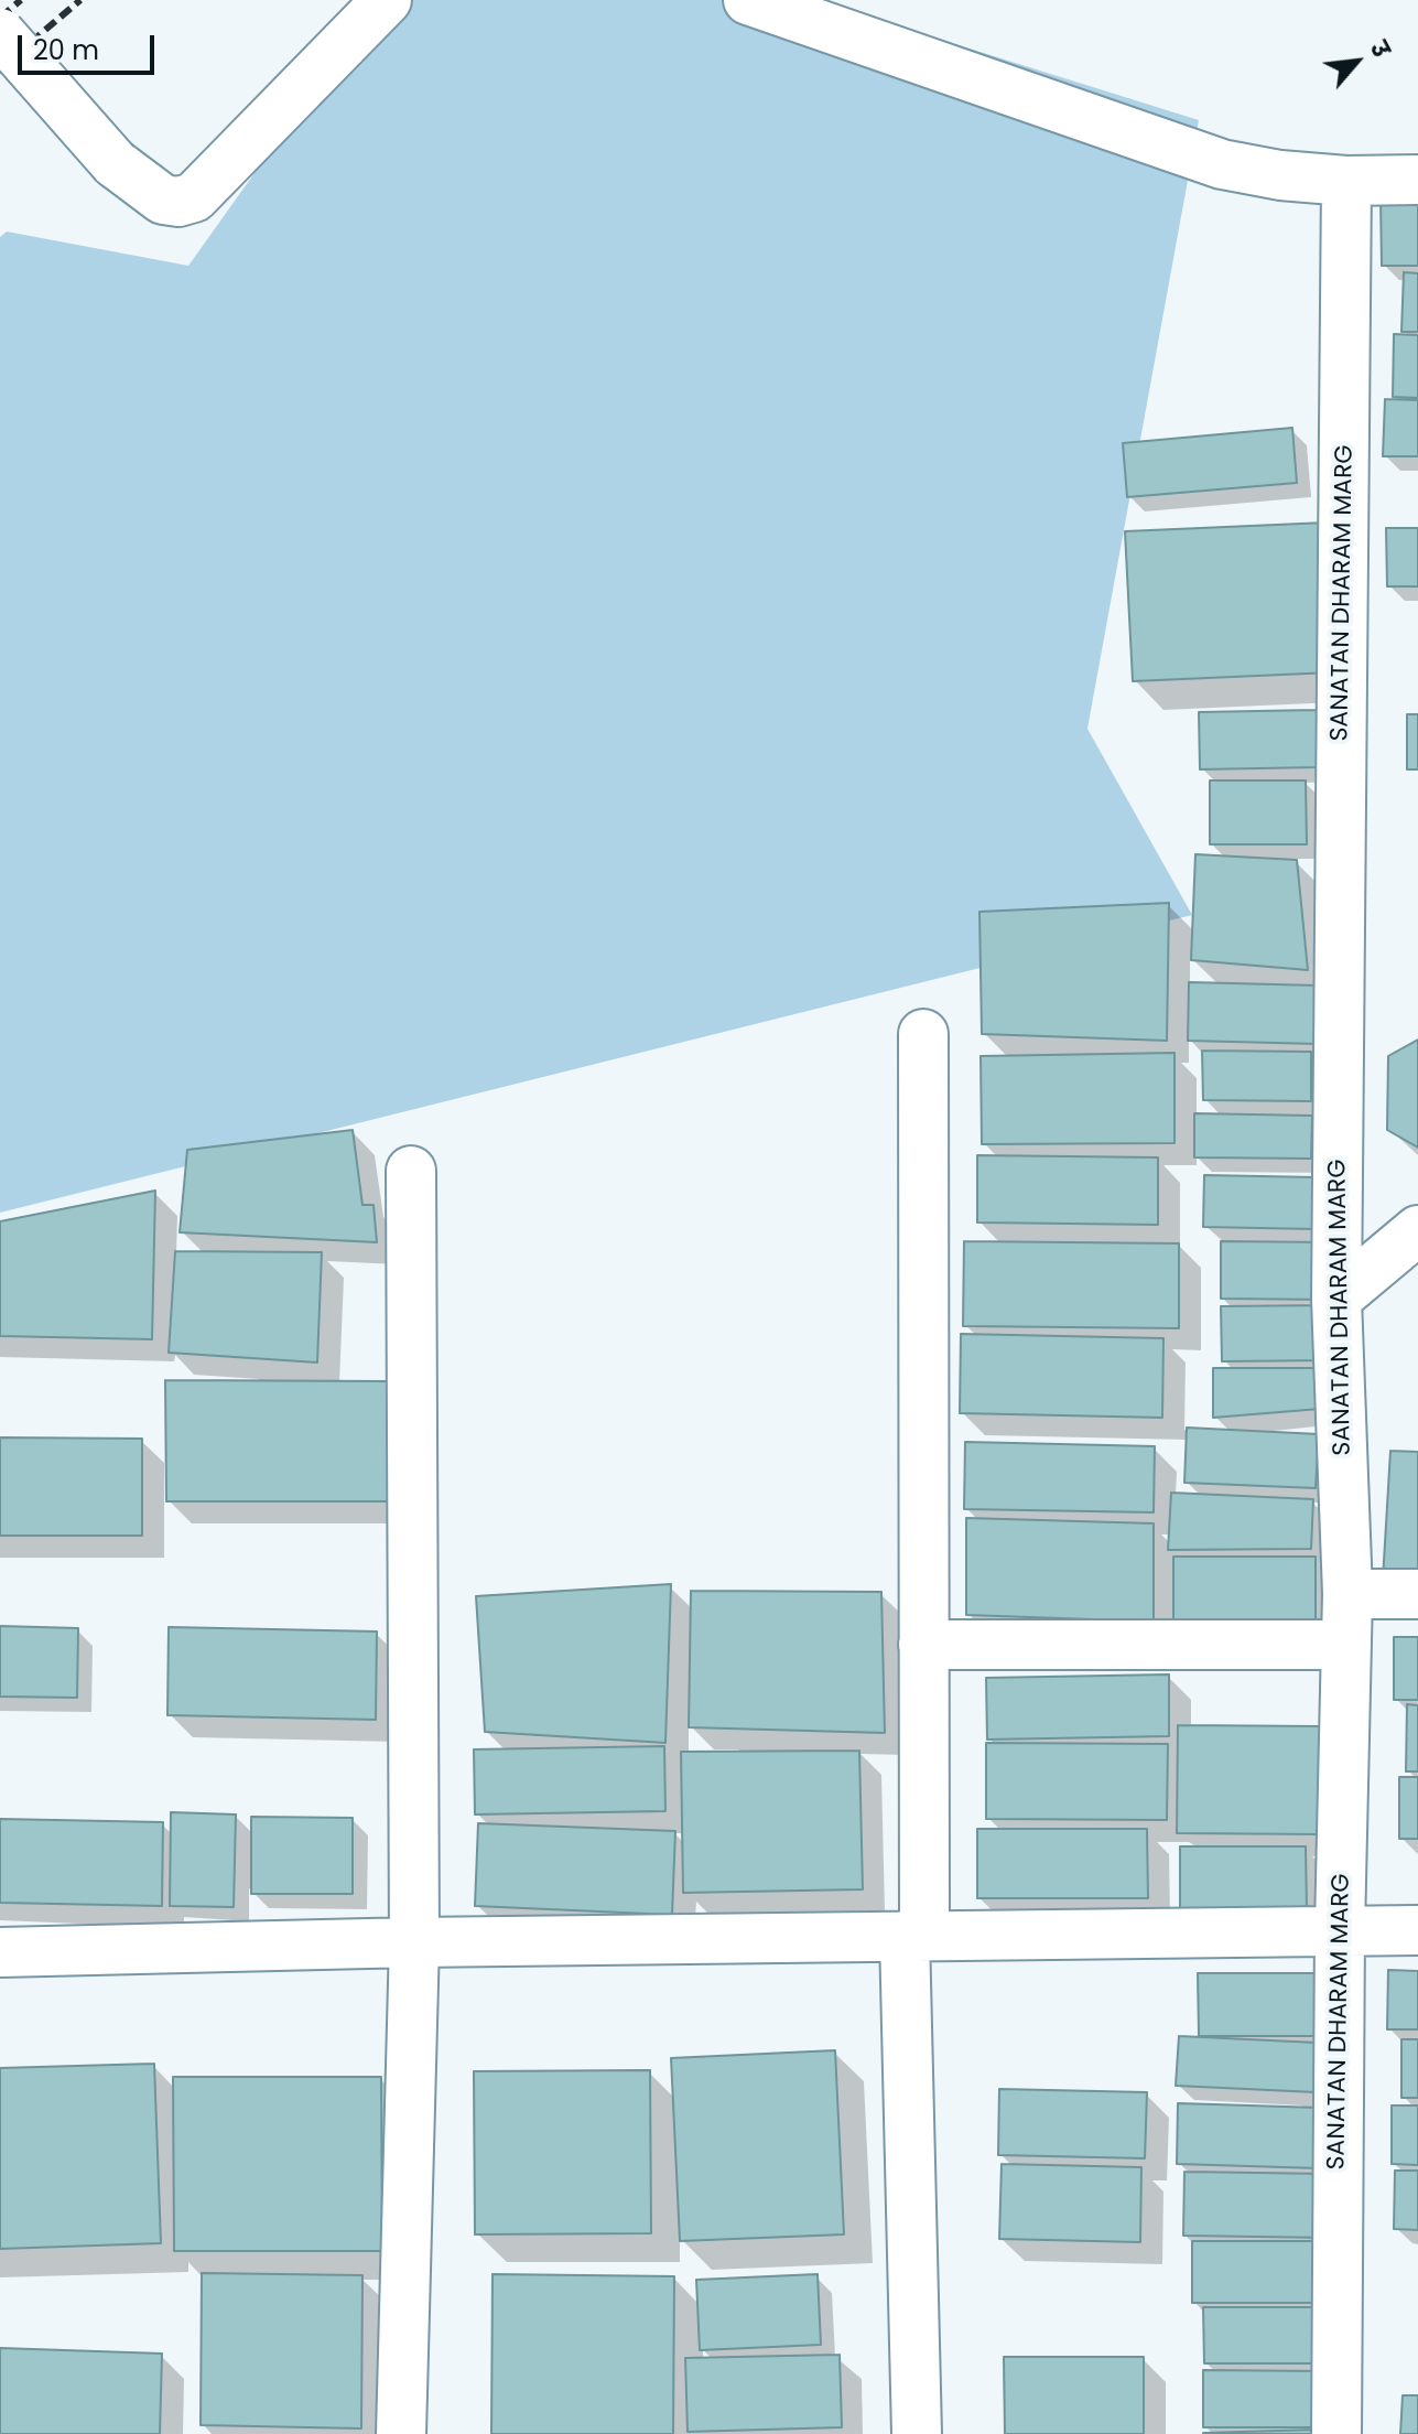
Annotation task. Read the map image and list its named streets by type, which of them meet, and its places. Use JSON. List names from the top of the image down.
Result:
{
  "streets": {
    "street": ["SANATAN DHARAM MARG"]
  },
  "scale_bar": "20 m",
  "north": "top right"
}
